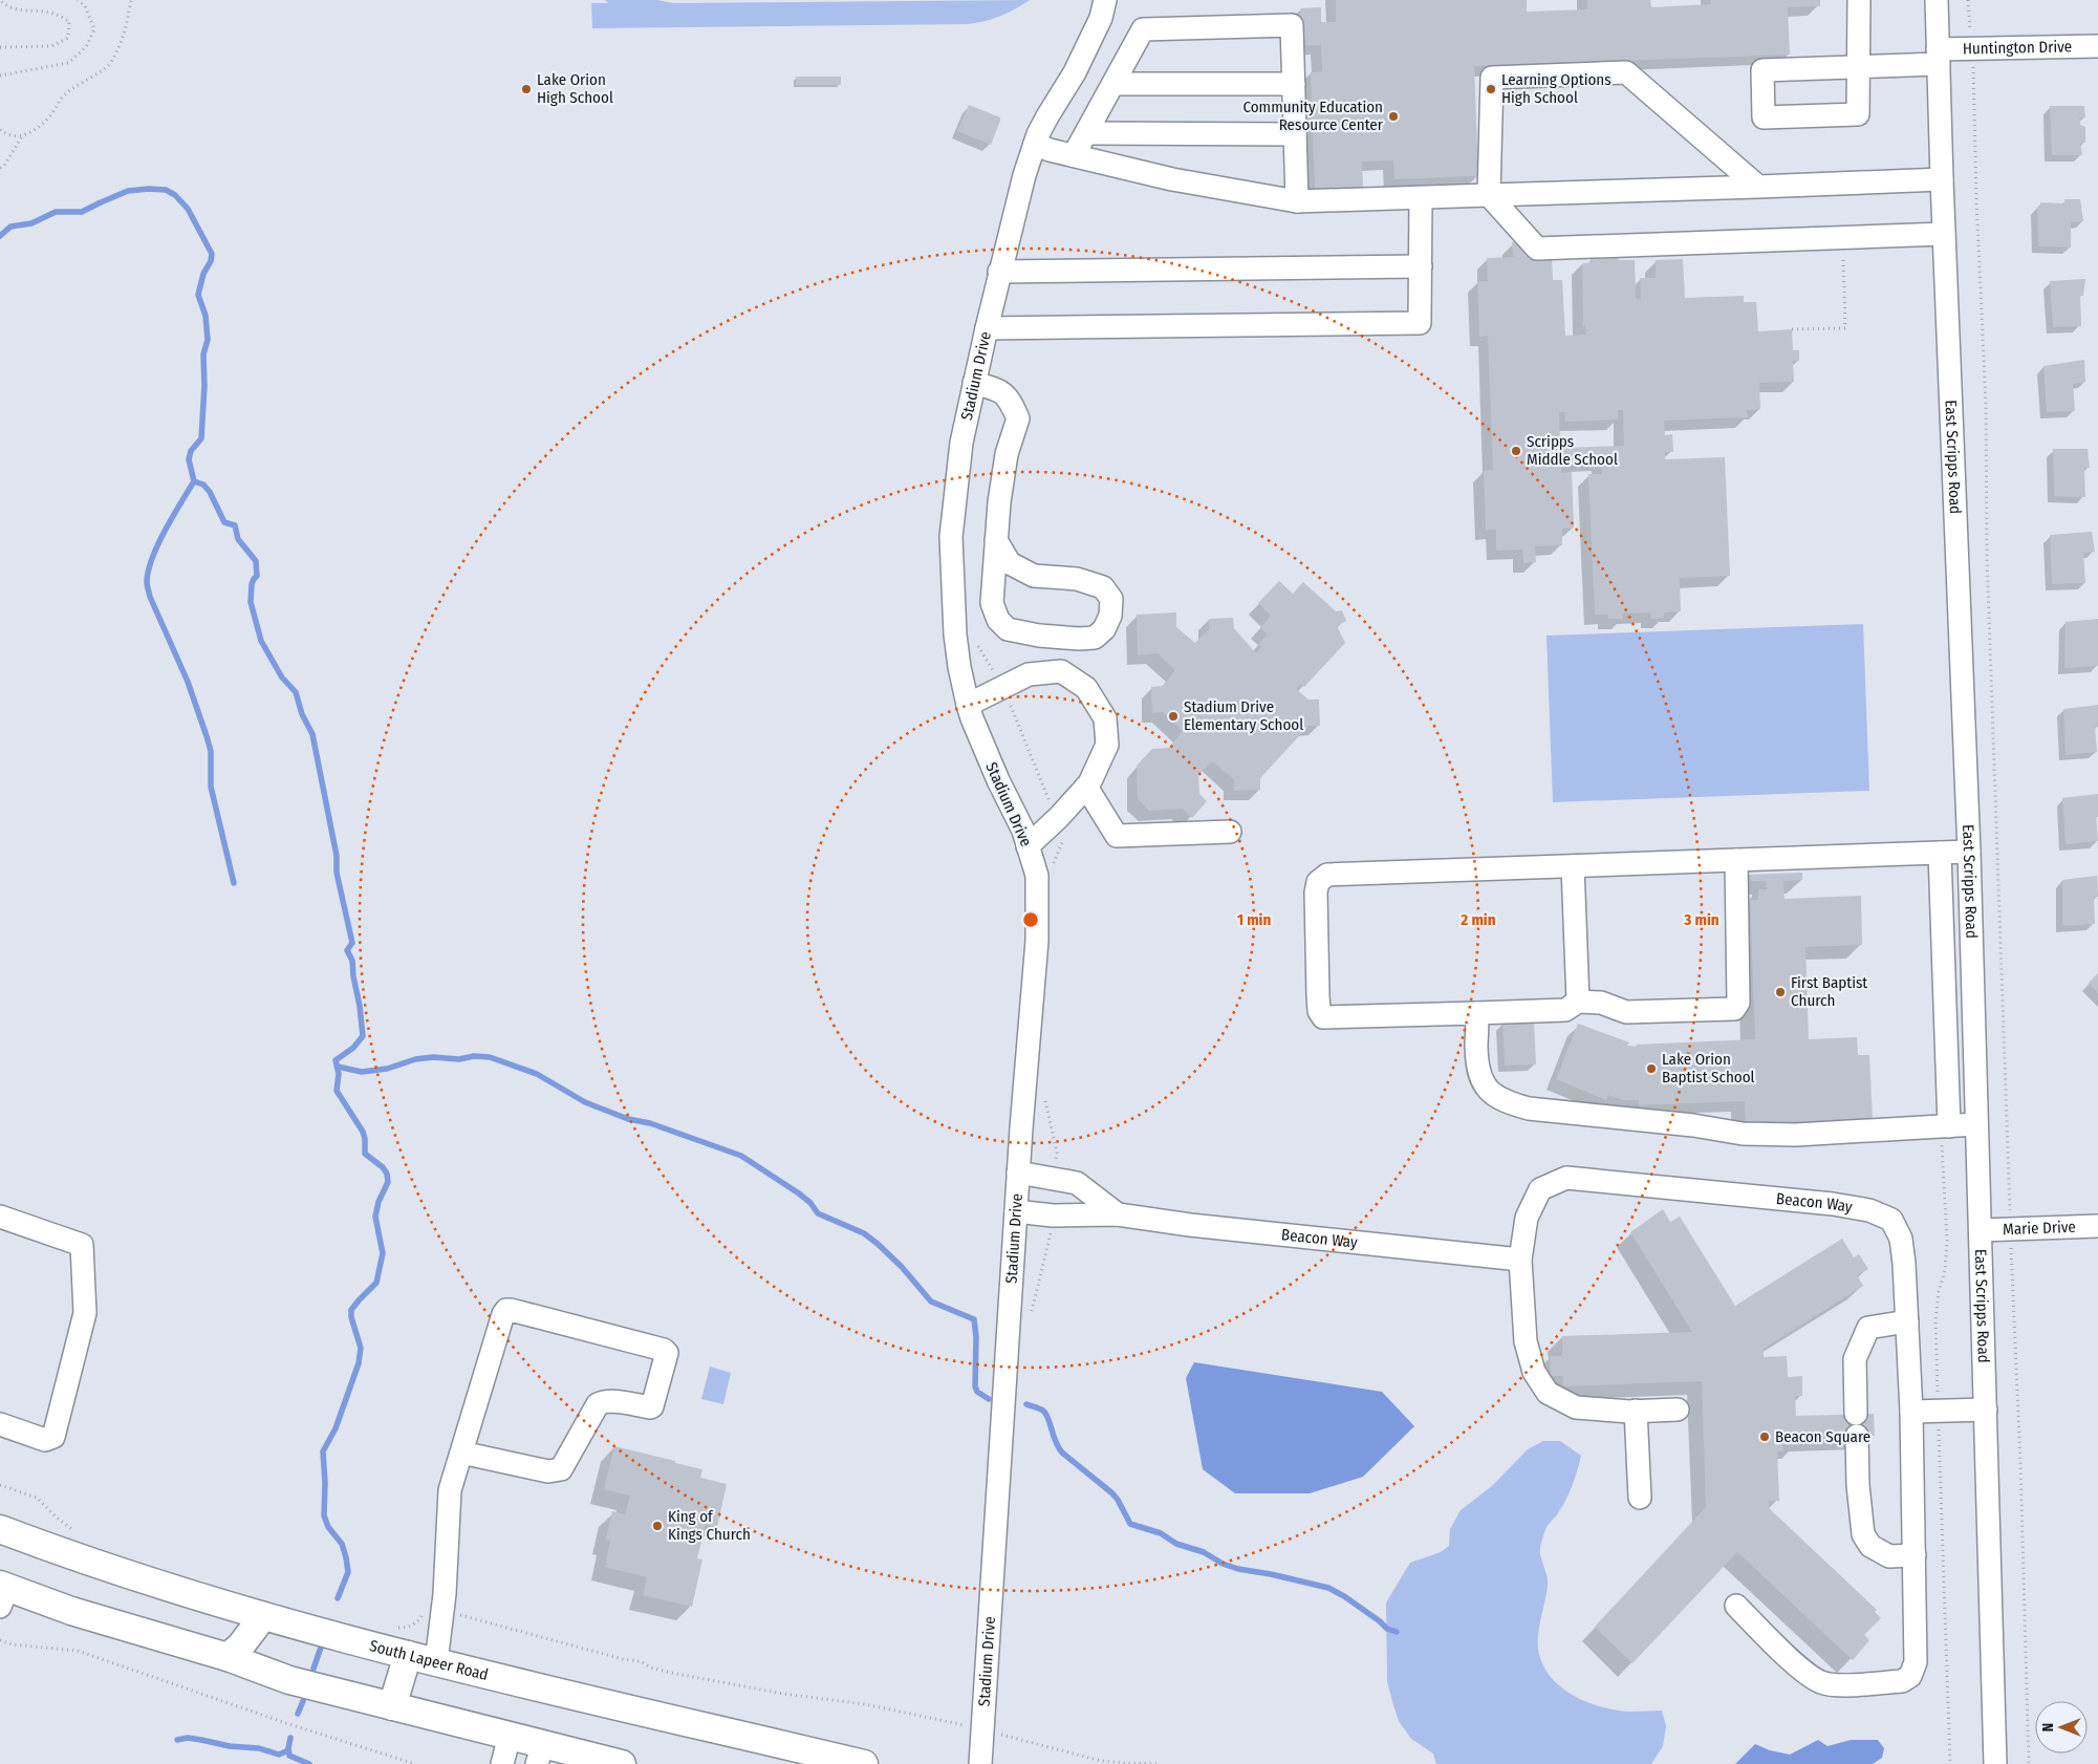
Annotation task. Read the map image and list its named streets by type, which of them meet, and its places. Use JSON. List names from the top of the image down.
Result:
{
  "streets": {
    "main road": ["South Lapeer Road"],
    "street": [
      "Huntington Drive",
      "Stadium Drive",
      "East Scripps Road",
      "Beacon Way",
      "Marie Drive"
    ]
  },
  "crossings": [
    ["Huntington Drive", "East Scripps Road"],
    ["Stadium Drive", "Beacon Way"],
    ["East Scripps Road", "Marie Drive"]
  ],
  "places": [
    "Lake Orion High School",
    "Learning Options High School",
    "Community Education Resource Center",
    "Scripps Middle School",
    "Stadium Drive Elementary School",
    "First Baptist Church",
    "Lake Orion Baptist School",
    "Beacon Square",
    "King of Kings Church"
  ],
  "north": "left",
  "rings": ["1 min", "2 min", "3 min"]
}
